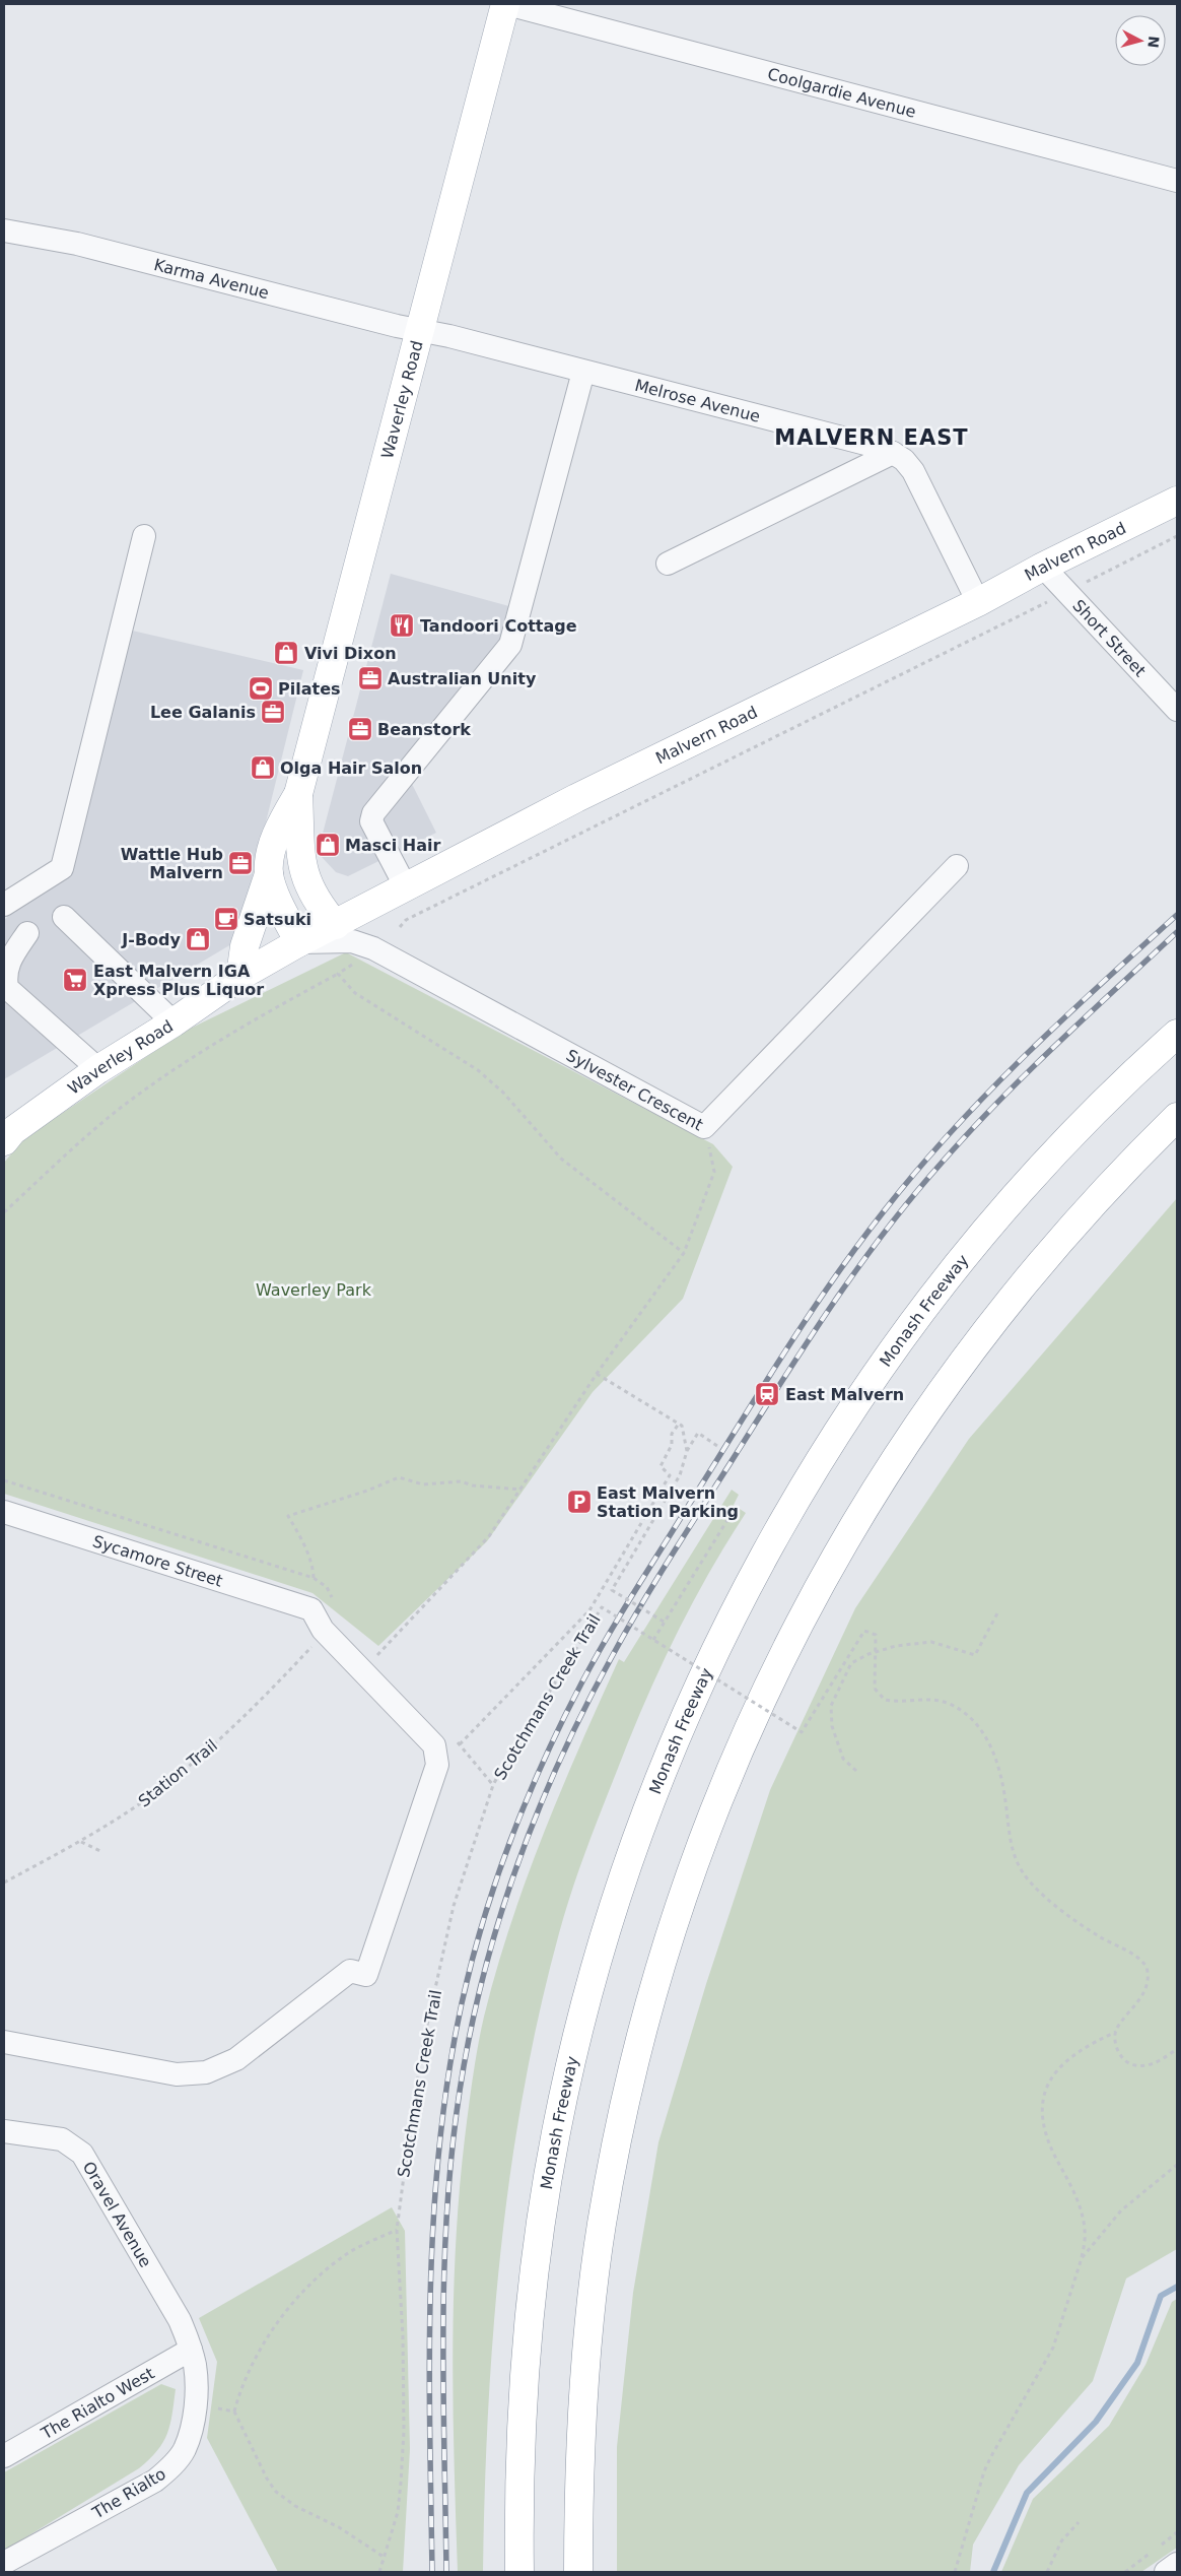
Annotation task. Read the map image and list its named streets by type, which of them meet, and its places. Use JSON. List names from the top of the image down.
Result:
{
  "streets": {
    "main road": ["Waverley Road", "Malvern Road", "Monash Freeway"],
    "street": [
      "Coolgardie Avenue",
      "Karma Avenue",
      "Melrose Avenue",
      "Short Street",
      "Sylvester Crescent",
      "Sycamore Street",
      "Oravel Avenue",
      "The Rialto West",
      "The Rialto"
    ],
    "path": ["Scotchmans Creek Trail", "Station Trail"]
  },
  "crossings": [
    ["Coolgardie Avenue", "Waverley Road"],
    ["Karma Avenue", "Waverley Road"],
    ["Karma Avenue", "Melrose Avenue"],
    ["Waverley Road", "Melrose Avenue"],
    ["Waverley Road", "Malvern Road"],
    ["Waverley Road", "Sylvester Crescent"],
    ["Melrose Avenue", "Malvern Road"],
    ["Malvern Road", "Short Street"],
    ["Malvern Road", "Sylvester Crescent"],
    ["Oravel Avenue", "The Rialto West"],
    ["Oravel Avenue", "The Rialto"],
    ["The Rialto West", "The Rialto"]
  ],
  "districts": ["MALVERN EAST"],
  "parks": ["Waverley Park"],
  "places": {
    "restaurant": ["Tandoori Cottage"],
    "shop": [
      "Vivi Dixon",
      "Olga Hair Salon",
      "Masci Hair",
      "J-Body"
    ],
    "office": [
      "Australian Unity",
      "Lee Galanis",
      "Beanstork",
      "Wattle Hub Malvern"
    ],
    "sports": ["Pilates"],
    "cafe": ["Satsuki"],
    "supermarket": ["East Malvern IGA Xpress Plus Liquor"],
    "station": ["East Malvern"],
    "parking": ["East Malvern Station Parking"]
  },
  "north": "right"
}
